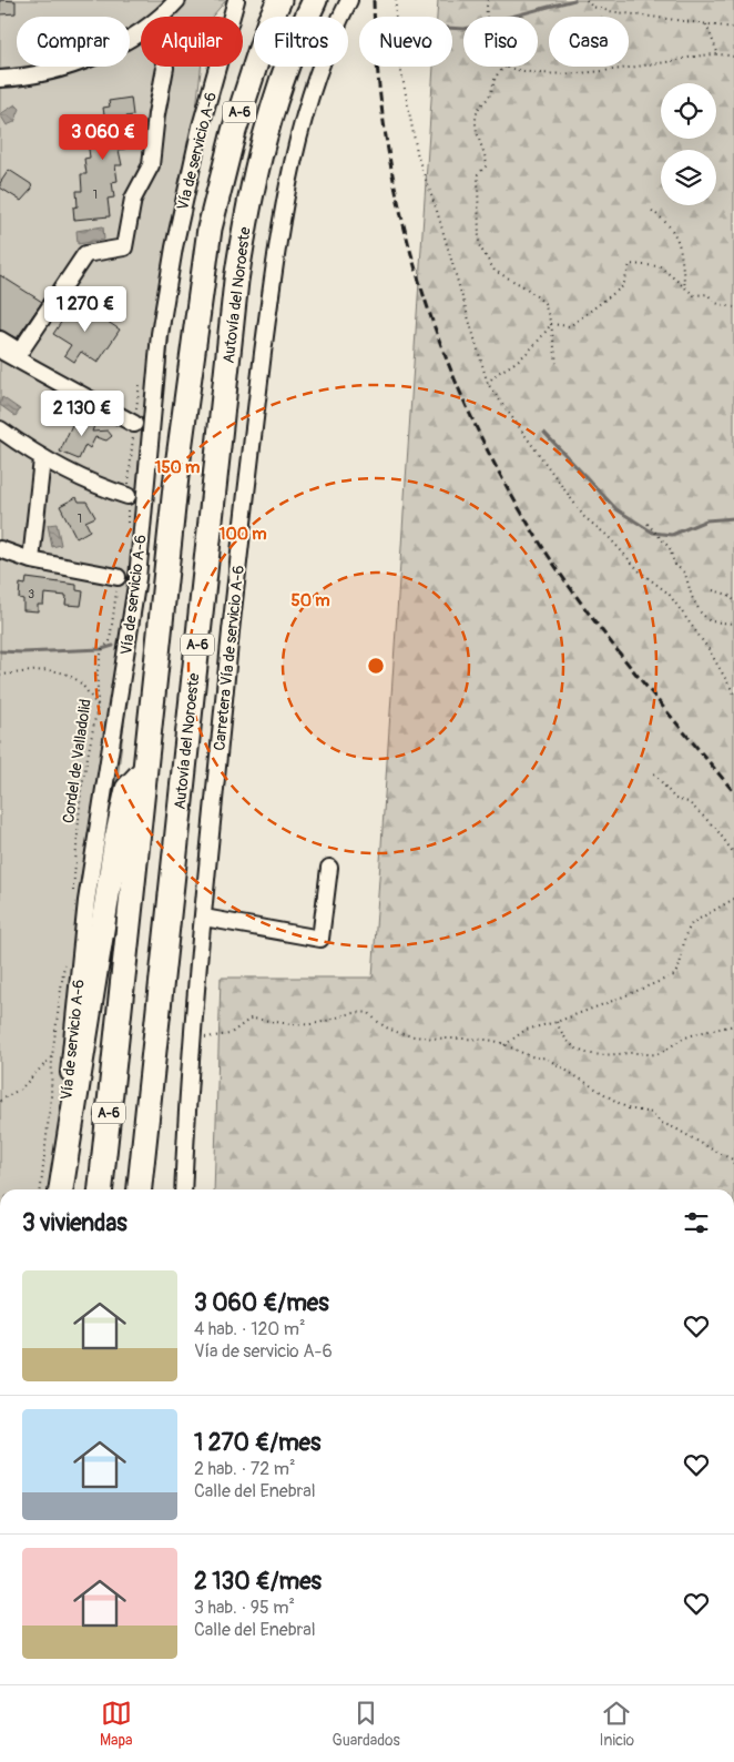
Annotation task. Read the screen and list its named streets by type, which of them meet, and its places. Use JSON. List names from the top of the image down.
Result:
{
  "streets": {
    "highway": ["A-6", "Autovía del Noroeste"],
    "street": ["Vía de servicio A-6", "Carretera Vía de servicio A-6"],
    "path": ["Cordel de Valladolid"]
  },
  "house_numbers": ["1", "1", "3"],
  "page": {
    "chip": [
      "Comprar",
      "Alquilar",
      "Filtros",
      "Nuevo",
      "Piso",
      "Casa"
    ],
    "price": ["3 060 €", "1 270 €", "2 130 €"],
    "heading": "3 viviendas",
    "list": [
      {
        "name": "3 060 €/mes",
        "note": "4 hab. · 120 m² · Vía de servicio A-6"
      },
      {
        "name": "1 270 €/mes",
        "note": "2 hab. · 72 m² · Calle del Enebral"
      },
      {
        "name": "2 130 €/mes",
        "note": "3 hab. · 95 m² · Calle del Enebral"
      }
    ],
    "tabs": ["Mapa", "Guardados", "Inicio"]
  },
  "rings": ["150 m", "100 m", "50 m"]
}
